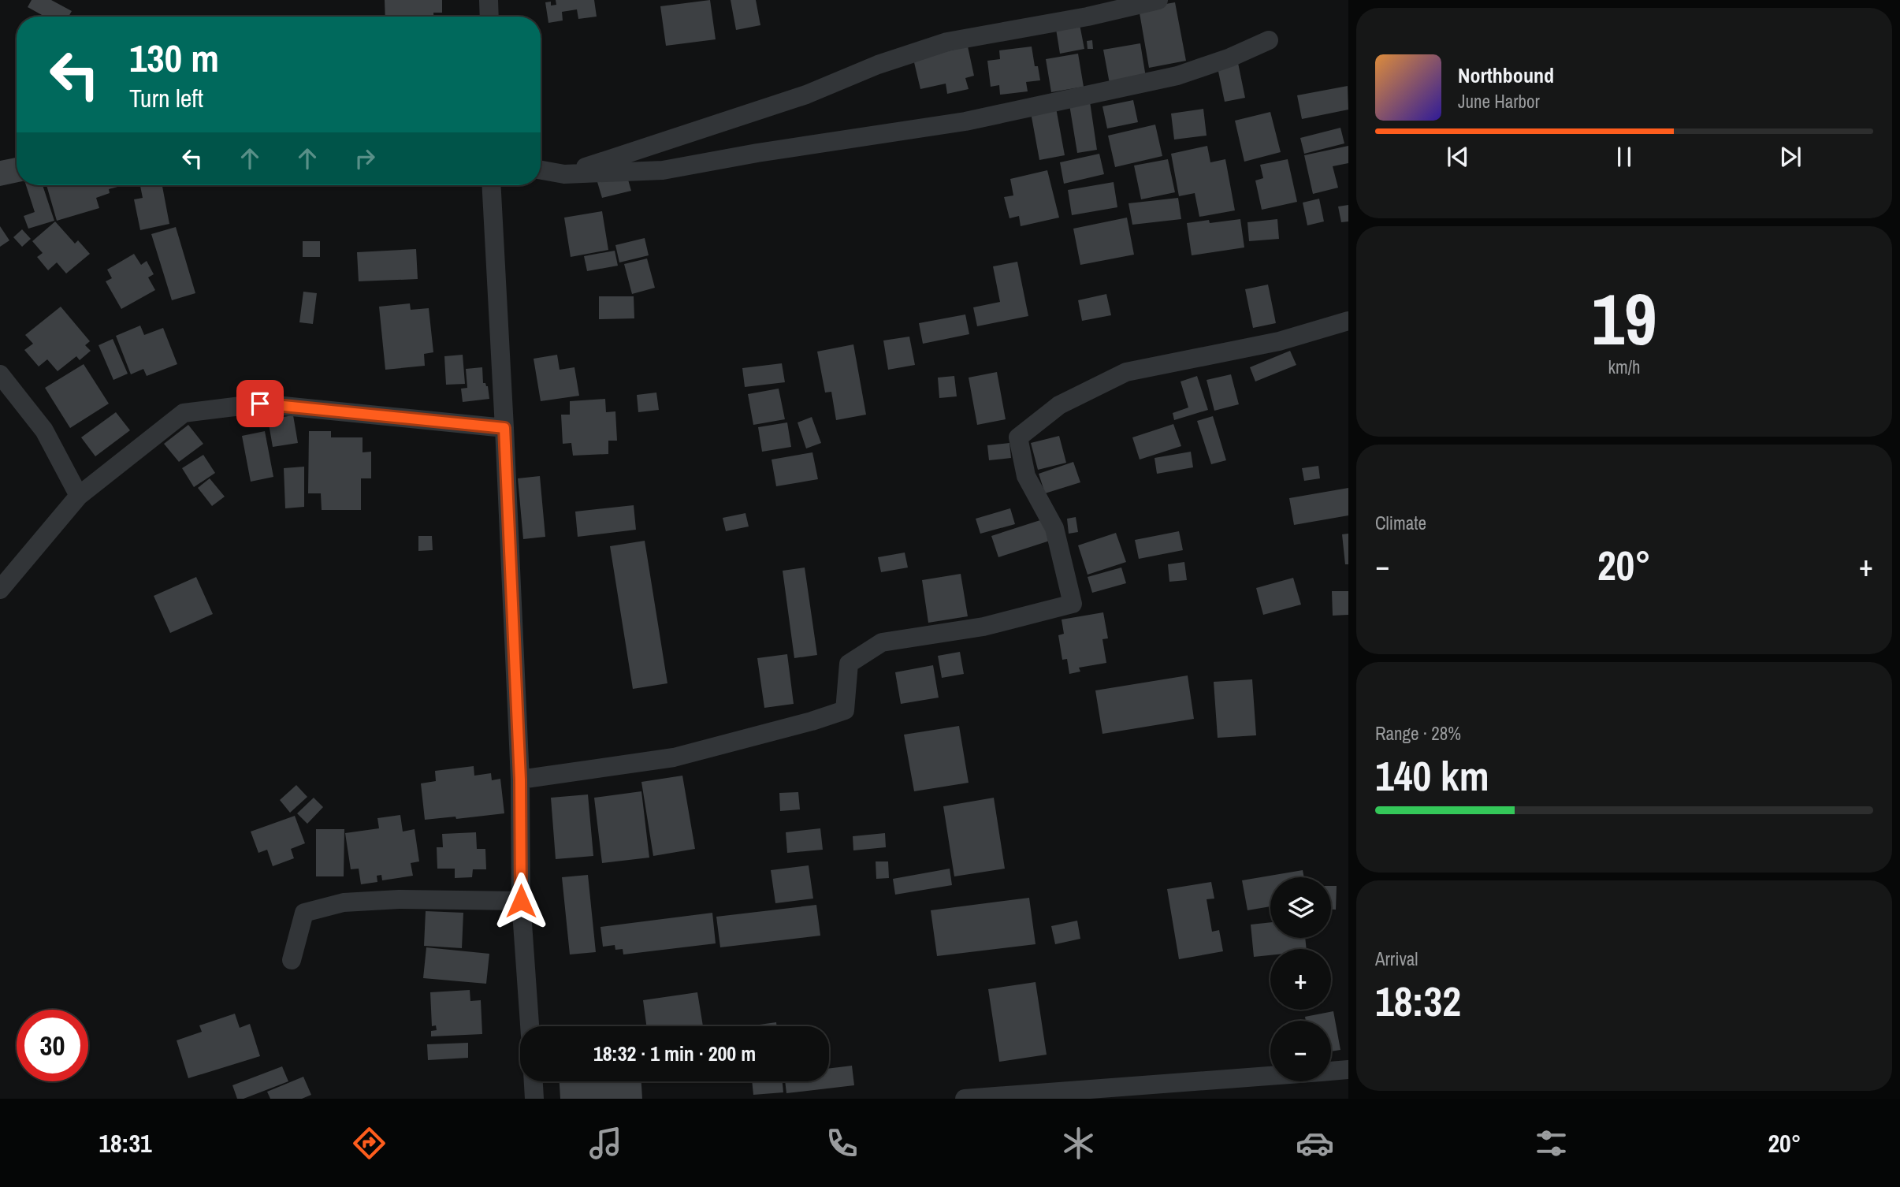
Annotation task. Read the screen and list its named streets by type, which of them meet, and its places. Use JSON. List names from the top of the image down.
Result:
{
  "page": {
    "turn": ["130 m", "Turn left"],
    "song": ["Northbound", "June Harbor"],
    "tile": [
      ["19", "km/h"],
      "Climate",
      ["Range · 28%", "140 km"],
      ["Arrival", "18:32"]
    ],
    "heat": ["−", "20°", "+"],
    "map_buttons": ["+", "−"],
    "limit": "30",
    "trip": "18:32 · 1 min · 200 m",
    "tabs": ["18:31", "20°"]
  }
}
